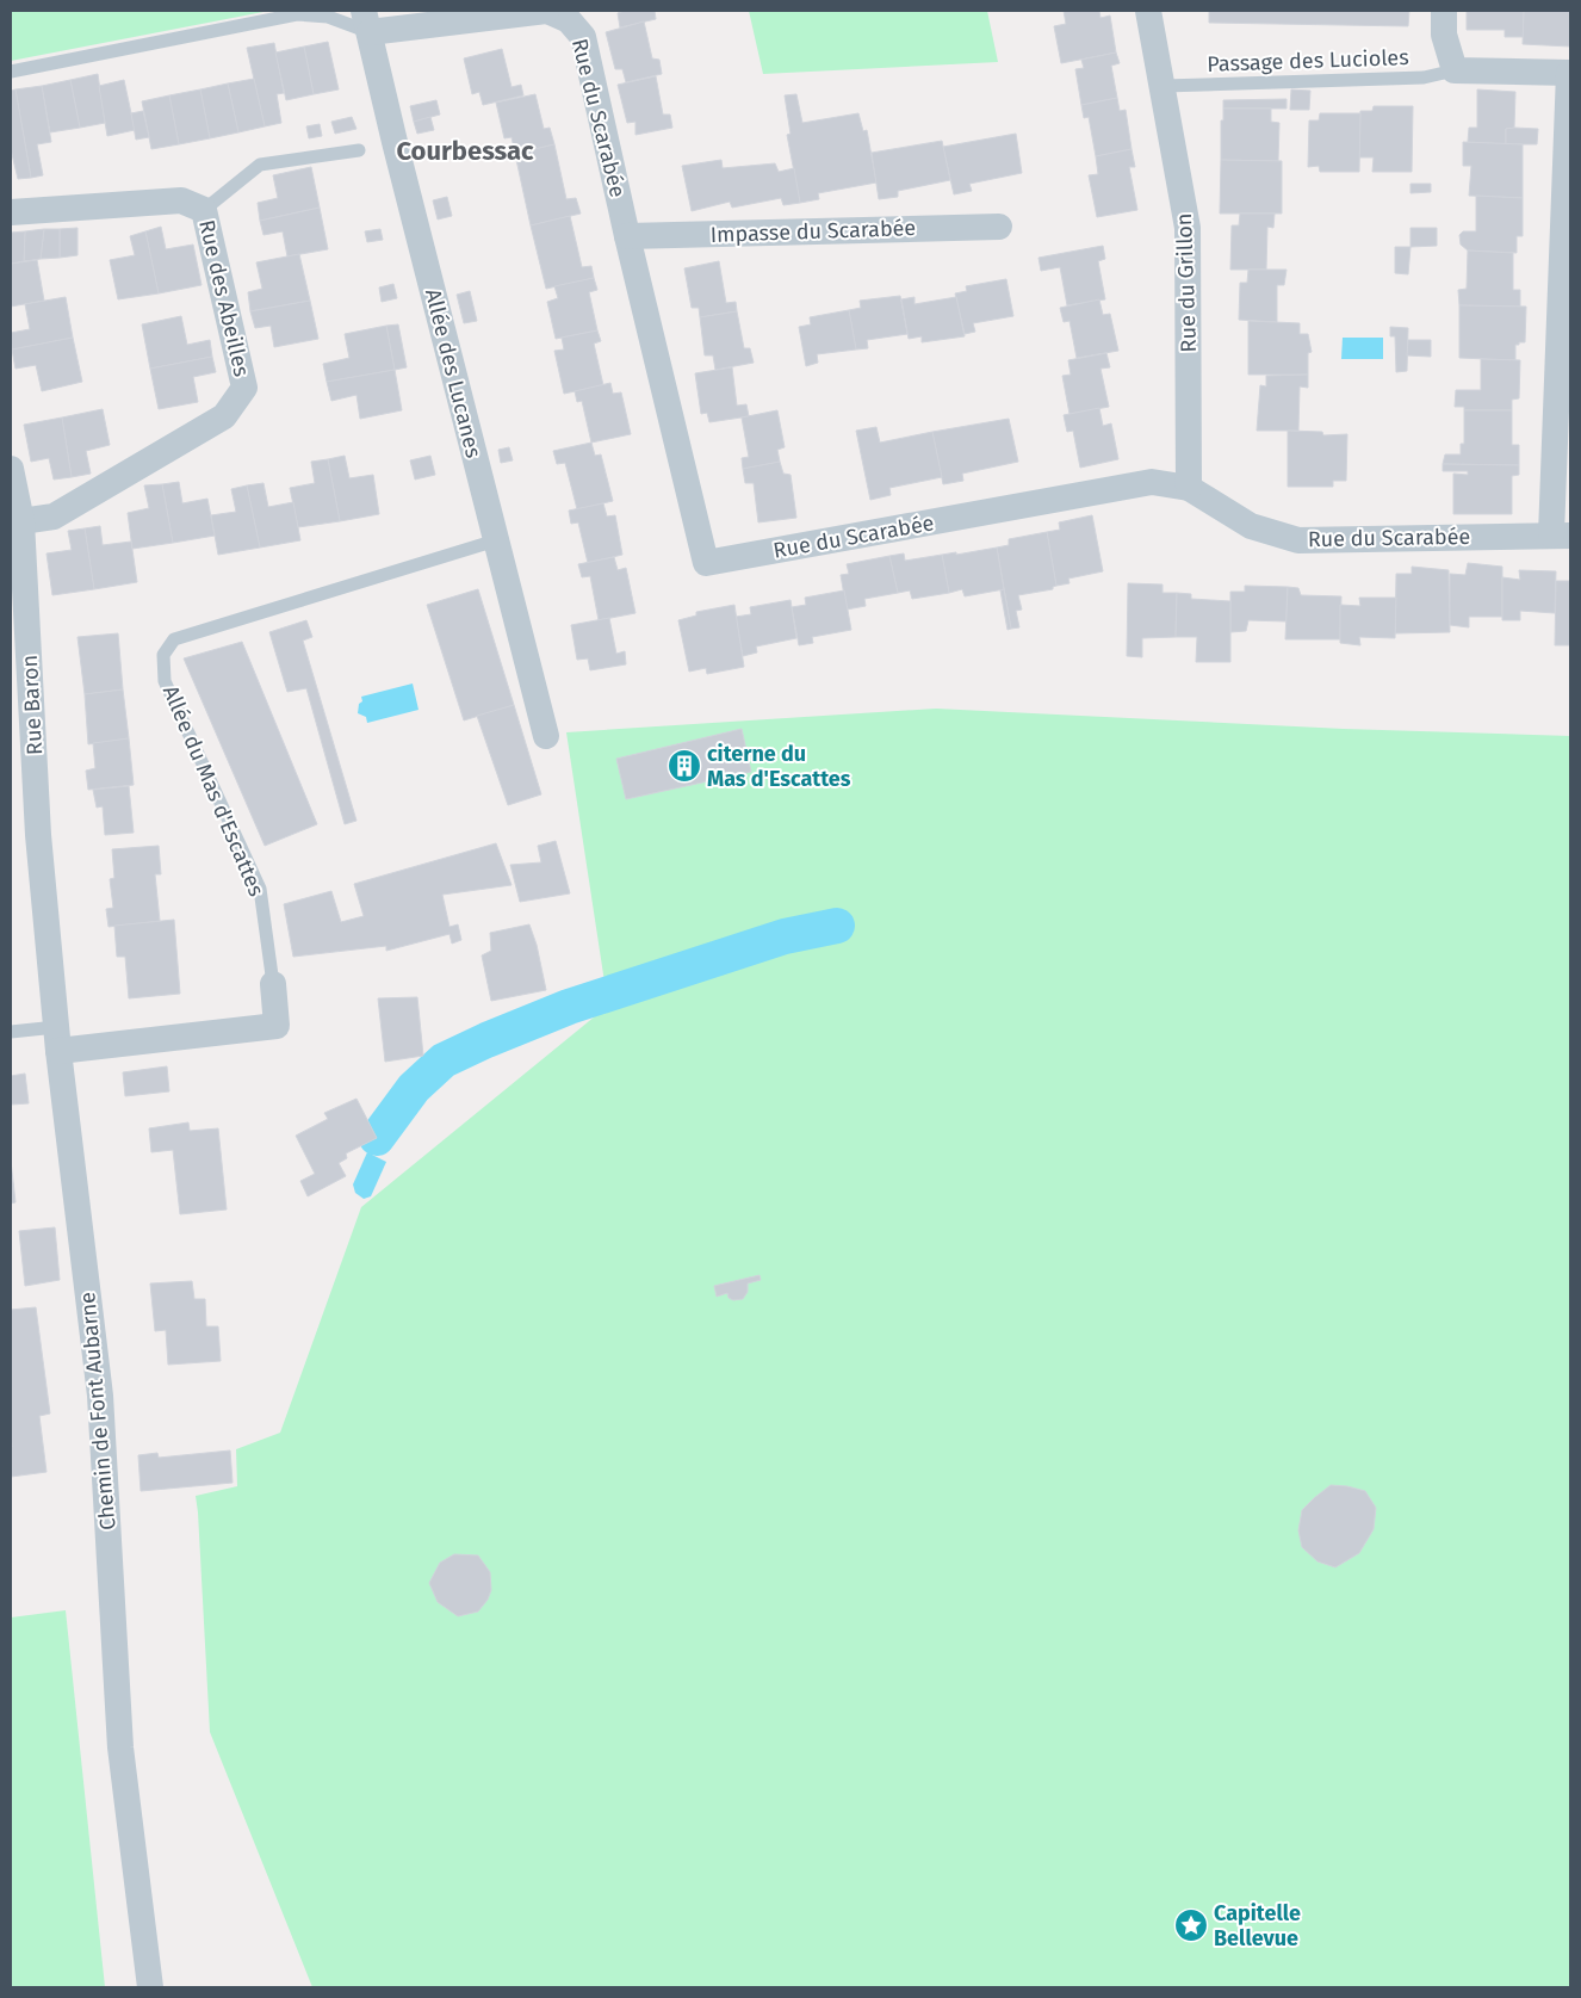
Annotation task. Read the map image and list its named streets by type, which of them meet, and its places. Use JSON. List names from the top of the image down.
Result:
{
  "streets": {
    "street": [
      "Rue du Scarabée",
      "Impasse du Scarabée",
      "Rue du Grillon",
      "Rue des Abeilles",
      "Allée des Lucanes",
      "Rue Baron",
      "Allée du Mas d'Escattes",
      "Chemin de Font Aubarne"
    ],
    "lane": ["Passage des Lucioles"]
  },
  "crossings": [
    ["Passage des Lucioles", "Rue du Grillon"],
    ["Rue du Scarabée", "Impasse du Scarabée"],
    ["Rue du Scarabée", "Rue du Grillon"],
    ["Rue du Scarabée", "Allée des Lucanes"],
    ["Rue des Abeilles", "Rue Baron"],
    ["Allée des Lucanes", "Allée du Mas d'Escattes"],
    ["Rue Baron", "Chemin de Font Aubarne"],
    ["Allée du Mas d'Escattes", "Chemin de Font Aubarne"]
  ],
  "districts": ["Courbessac"],
  "places": {
    "building": ["citerne du Mas d'Escattes"],
    "place": ["Capitelle Bellevue"]
  }
}
